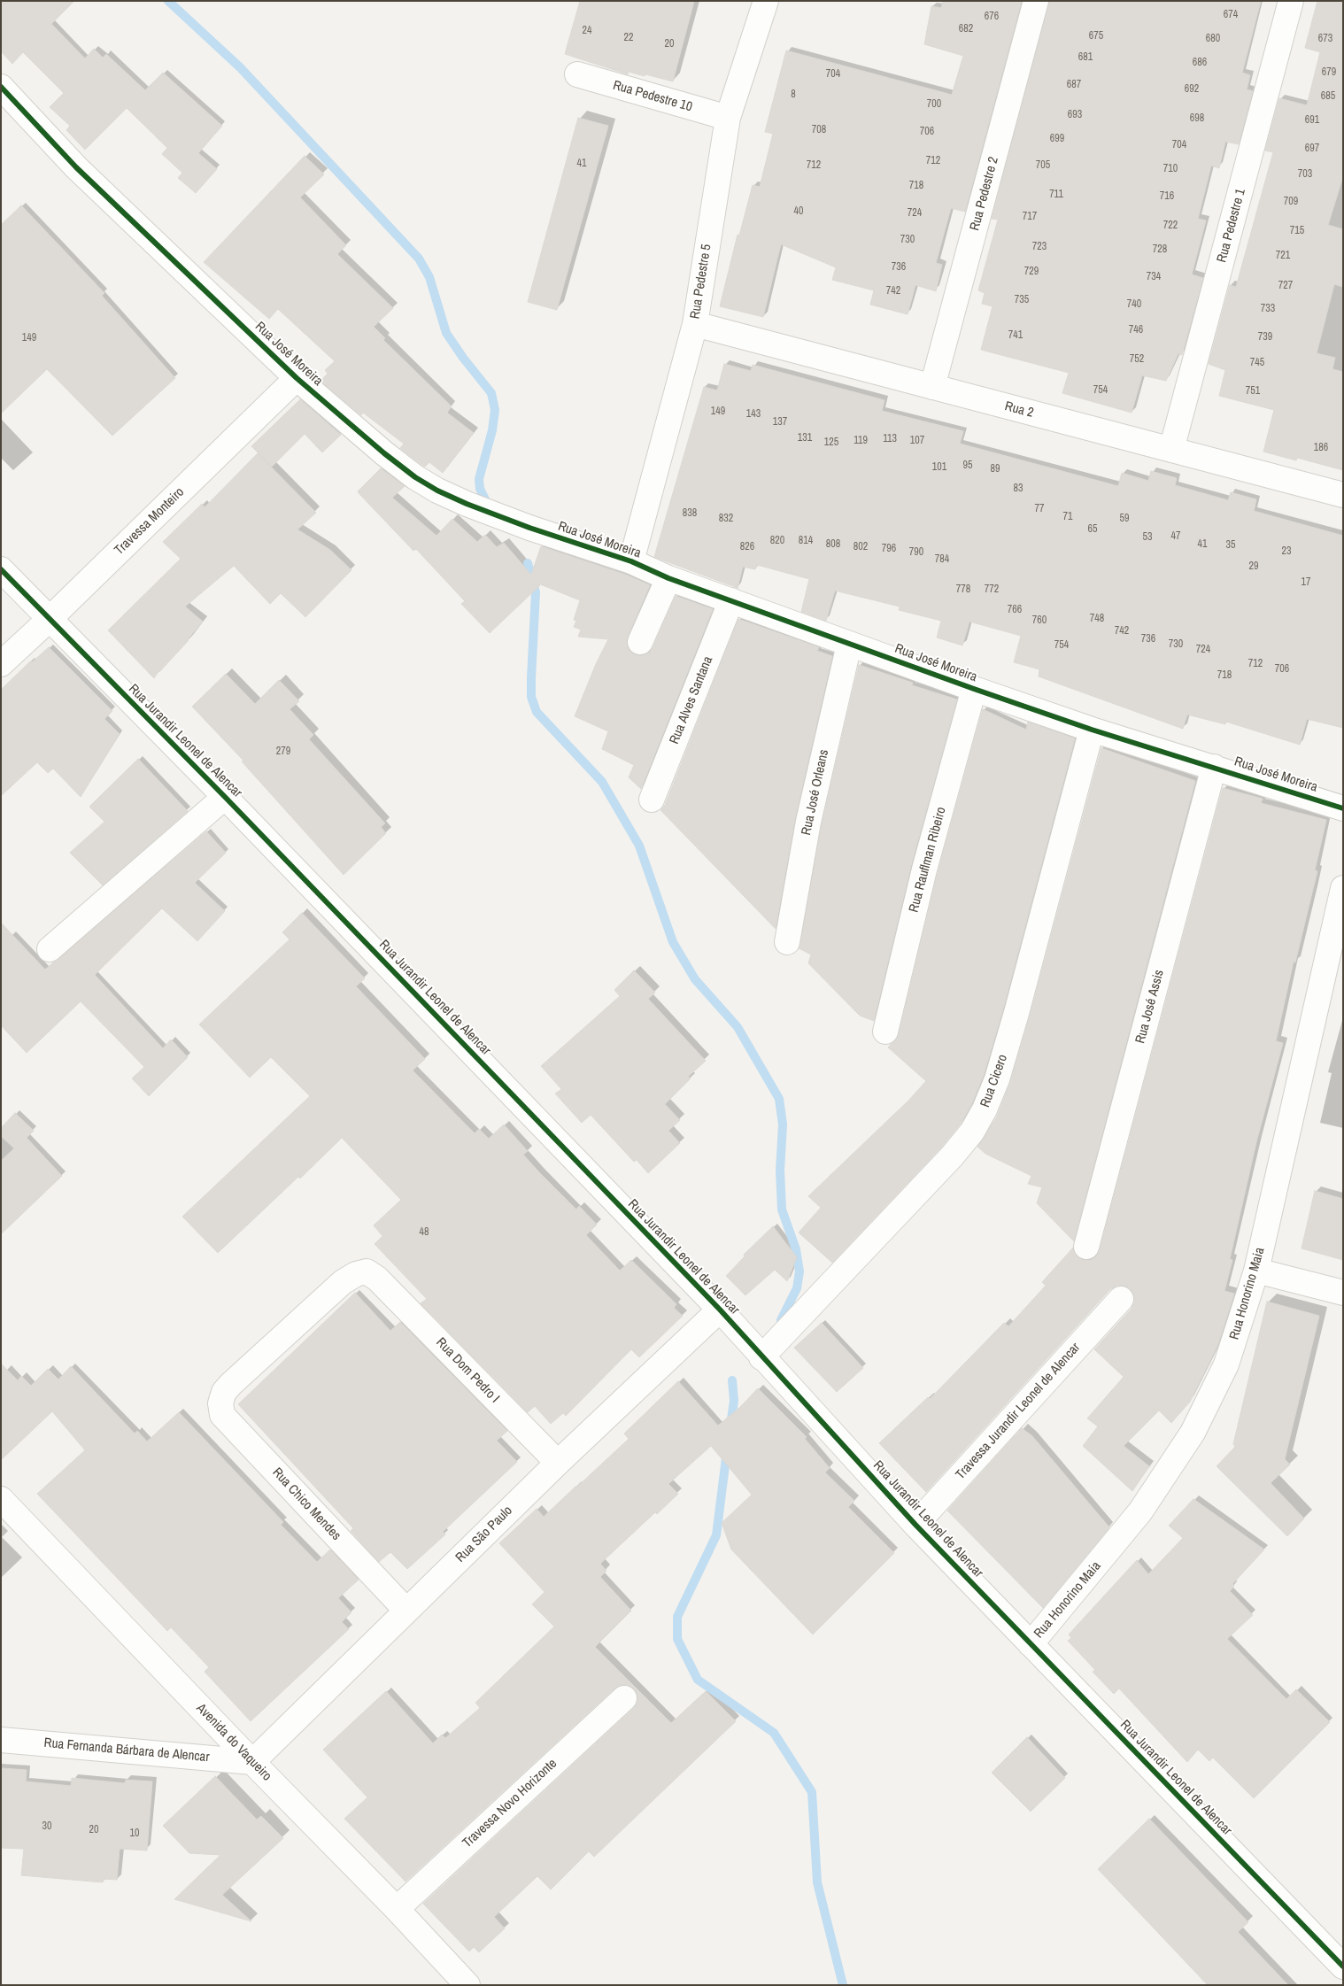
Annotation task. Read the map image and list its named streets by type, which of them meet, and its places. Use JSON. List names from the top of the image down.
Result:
{
  "streets": {
    "street": [
      "Rua Pedestre 10",
      "Rua Pedestre 2",
      "Rua Pedestre 1",
      "Rua Pedestre 5",
      "Rua José Moreira",
      "Rua 2",
      "Travessa Monteiro",
      "Rua Alves Santana",
      "Rua Jurandir Leonel de Alencar",
      "Rua José Orleans",
      "Rua Rauflman Ribeiro",
      "Rua José Assis",
      "Rua Cicero",
      "Rua Honorino Maia",
      "Rua Dom Pedro I",
      "Travessa Jurandir Leonel de Alencar",
      "Rua Chico Mendes",
      "Rua São Paulo",
      "Avenida do Vaqueiro",
      "Rua Fernanda Bárbara de Alencar",
      "Travessa Novo Horizonte"
    ]
  },
  "crossings": [
    ["Rua Pedestre 10", "Rua Pedestre 5"],
    ["Rua Pedestre 2", "Rua 2"],
    ["Rua Pedestre 1", "Rua 2"],
    ["Rua Pedestre 5", "Rua José Moreira"],
    ["Rua Pedestre 5", "Rua 2"],
    ["Rua José Moreira", "Travessa Monteiro"],
    ["Rua José Moreira", "Rua Alves Santana"],
    ["Rua José Moreira", "Rua José Orleans"],
    ["Rua José Moreira", "Rua Rauflman Ribeiro"],
    ["Rua José Moreira", "Rua José Assis"],
    ["Rua José Moreira", "Rua Cicero"],
    ["Travessa Monteiro", "Rua Jurandir Leonel de Alencar"],
    ["Rua Jurandir Leonel de Alencar", "Rua Cicero"],
    ["Rua Jurandir Leonel de Alencar", "Rua Honorino Maia"],
    ["Rua Jurandir Leonel de Alencar", "Travessa Jurandir Leonel de Alencar"],
    ["Rua Jurandir Leonel de Alencar", "Rua São Paulo"],
    ["Rua Dom Pedro I", "Rua Chico Mendes"],
    ["Rua Dom Pedro I", "Rua São Paulo"],
    ["Rua Chico Mendes", "Rua São Paulo"],
    ["Rua São Paulo", "Avenida do Vaqueiro"],
    ["Rua São Paulo", "Rua Fernanda Bárbara de Alencar"],
    ["Avenida do Vaqueiro", "Rua Fernanda Bárbara de Alencar"],
    ["Avenida do Vaqueiro", "Travessa Novo Horizonte"]
  ],
  "house_numbers": [
    "674",
    "676",
    "682",
    "24",
    "675",
    "22",
    "680",
    "673",
    "20",
    "681",
    "686",
    "679",
    "704",
    "687",
    "692",
    "8",
    "685",
    "700",
    "693",
    "698",
    "691",
    "708",
    "706",
    "699",
    "704",
    "697",
    "712",
    "41",
    "712",
    "705",
    "710",
    "703",
    "718",
    "711",
    "716",
    "709",
    "40",
    "724",
    "717",
    "722",
    "715",
    "730",
    "723",
    "728",
    "721",
    "736",
    "729",
    "734",
    "727",
    "742",
    "735",
    "740",
    "733",
    "746",
    "741",
    "739",
    "149",
    "752",
    "745",
    "754",
    "751",
    "149",
    "143",
    "137",
    "131",
    "113",
    "119",
    "107",
    "125",
    "186",
    "95",
    "101",
    "89",
    "83",
    "77",
    "838",
    "71",
    "832",
    "59",
    "65",
    "47",
    "53",
    "820",
    "814",
    "808",
    "41",
    "35",
    "826",
    "802",
    "796",
    "23",
    "790",
    "784",
    "29",
    "17",
    "778",
    "772",
    "766",
    "748",
    "760",
    "742",
    "736",
    "730",
    "754",
    "724",
    "712",
    "706",
    "718",
    "279",
    "48",
    "30",
    "20",
    "10"
  ]
}
